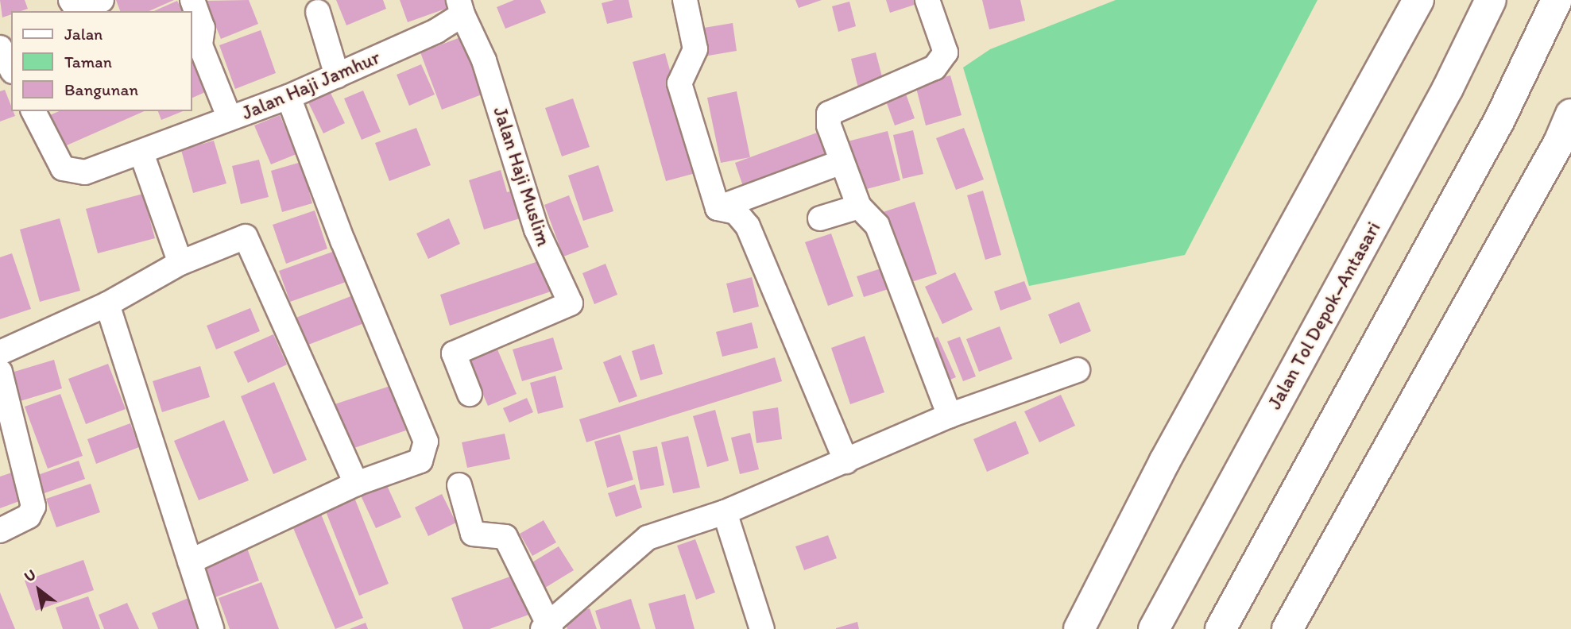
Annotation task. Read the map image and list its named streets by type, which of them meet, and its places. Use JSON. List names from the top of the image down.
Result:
{
  "streets": {
    "highway": ["Jalan Tol Depok–Antasari"],
    "street": ["Jalan Haji Jamhur", "Jalan Haji Muslim"]
  },
  "crossings": [
    ["Jalan Haji Jamhur", "Jalan Haji Muslim"]
  ],
  "legend": ["Jalan", "Taman", "Bangunan"],
  "north": "top left"
}
